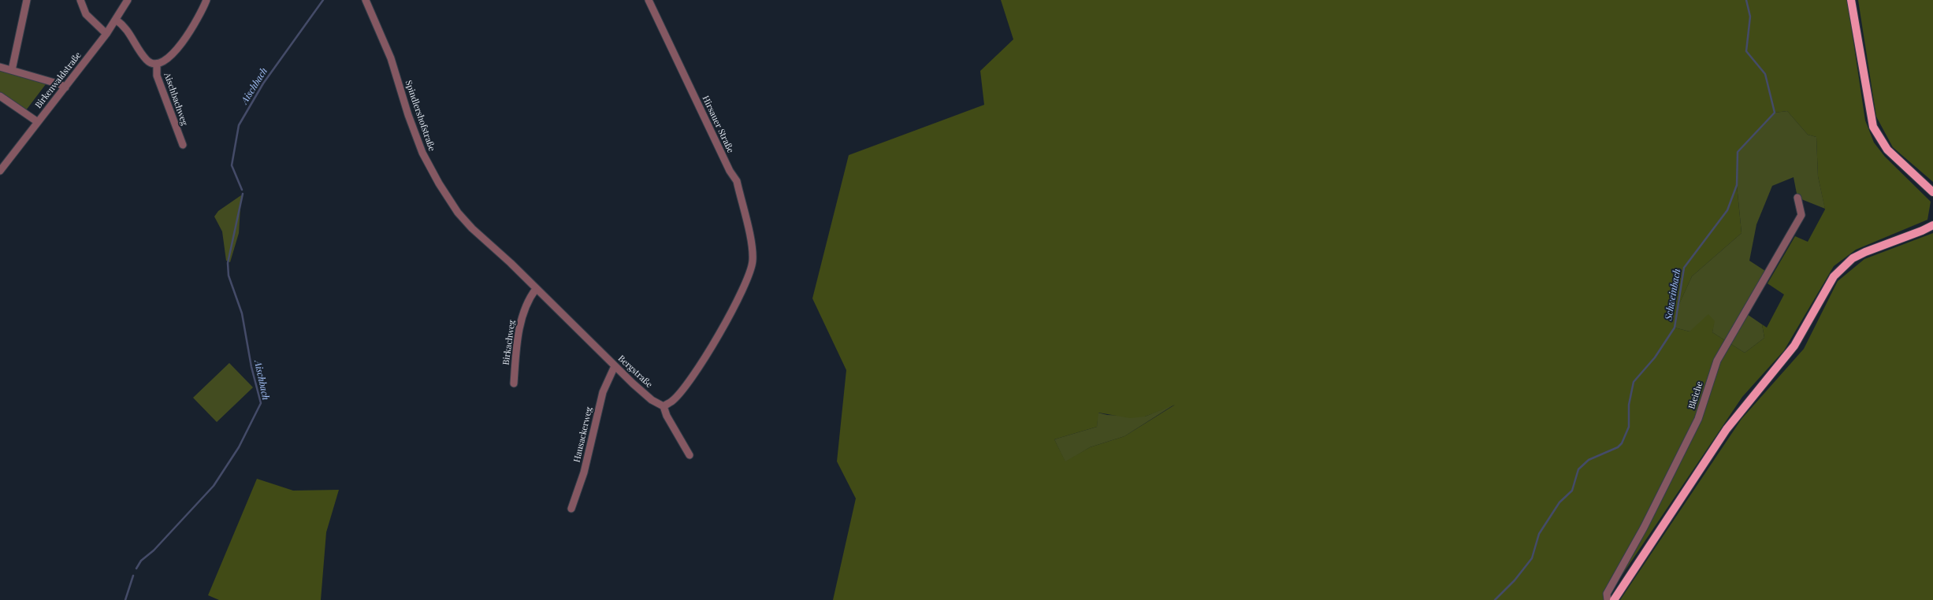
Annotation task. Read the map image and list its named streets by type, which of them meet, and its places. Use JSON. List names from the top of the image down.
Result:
{
  "streets": {
    "street": [
      "Birkenwaldstraße",
      "Aischbachweg",
      "Spindlershofstraße",
      "Hirsauer Straße",
      "Birkachweg",
      "Bergstraße",
      "Bleiche",
      "Hausackerweg"
    ]
  },
  "crossings": [
    ["Birkenwaldstraße", "Aischbachweg"],
    ["Spindlershofstraße", "Bergstraße"],
    ["Hirsauer Straße", "Bergstraße"],
    ["Birkachweg", "Bergstraße"],
    ["Bergstraße", "Hausackerweg"]
  ],
  "water": ["Aischbach", "Schweinbach"]
}
